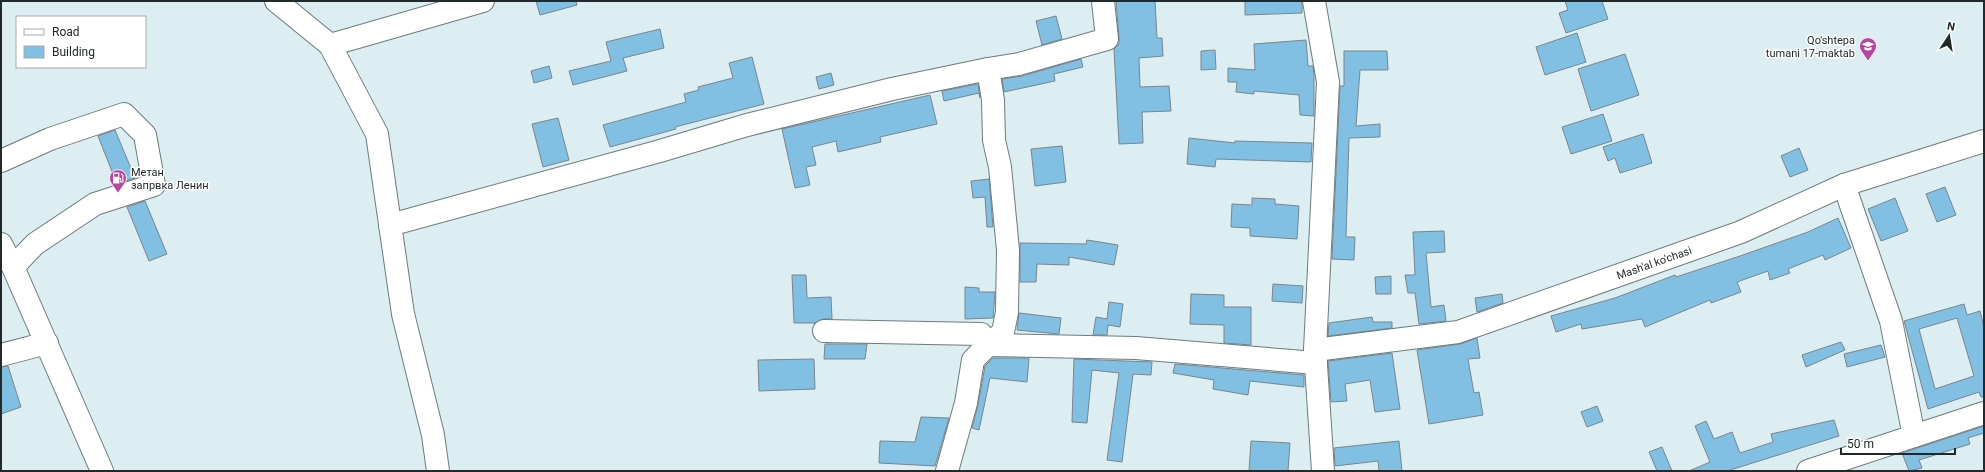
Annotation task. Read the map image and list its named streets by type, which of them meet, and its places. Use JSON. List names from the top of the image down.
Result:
{
  "streets": {
    "street": ["Mash'al ko'chasi"]
  },
  "places": {
    "school or university": ["Qo'shtepa tumani 17-maktab"],
    "fuel station": ["Метан запрвка Ленин"]
  },
  "legend": ["Road", "Building"],
  "scale_bar": "50 m",
  "north": "top"
}
